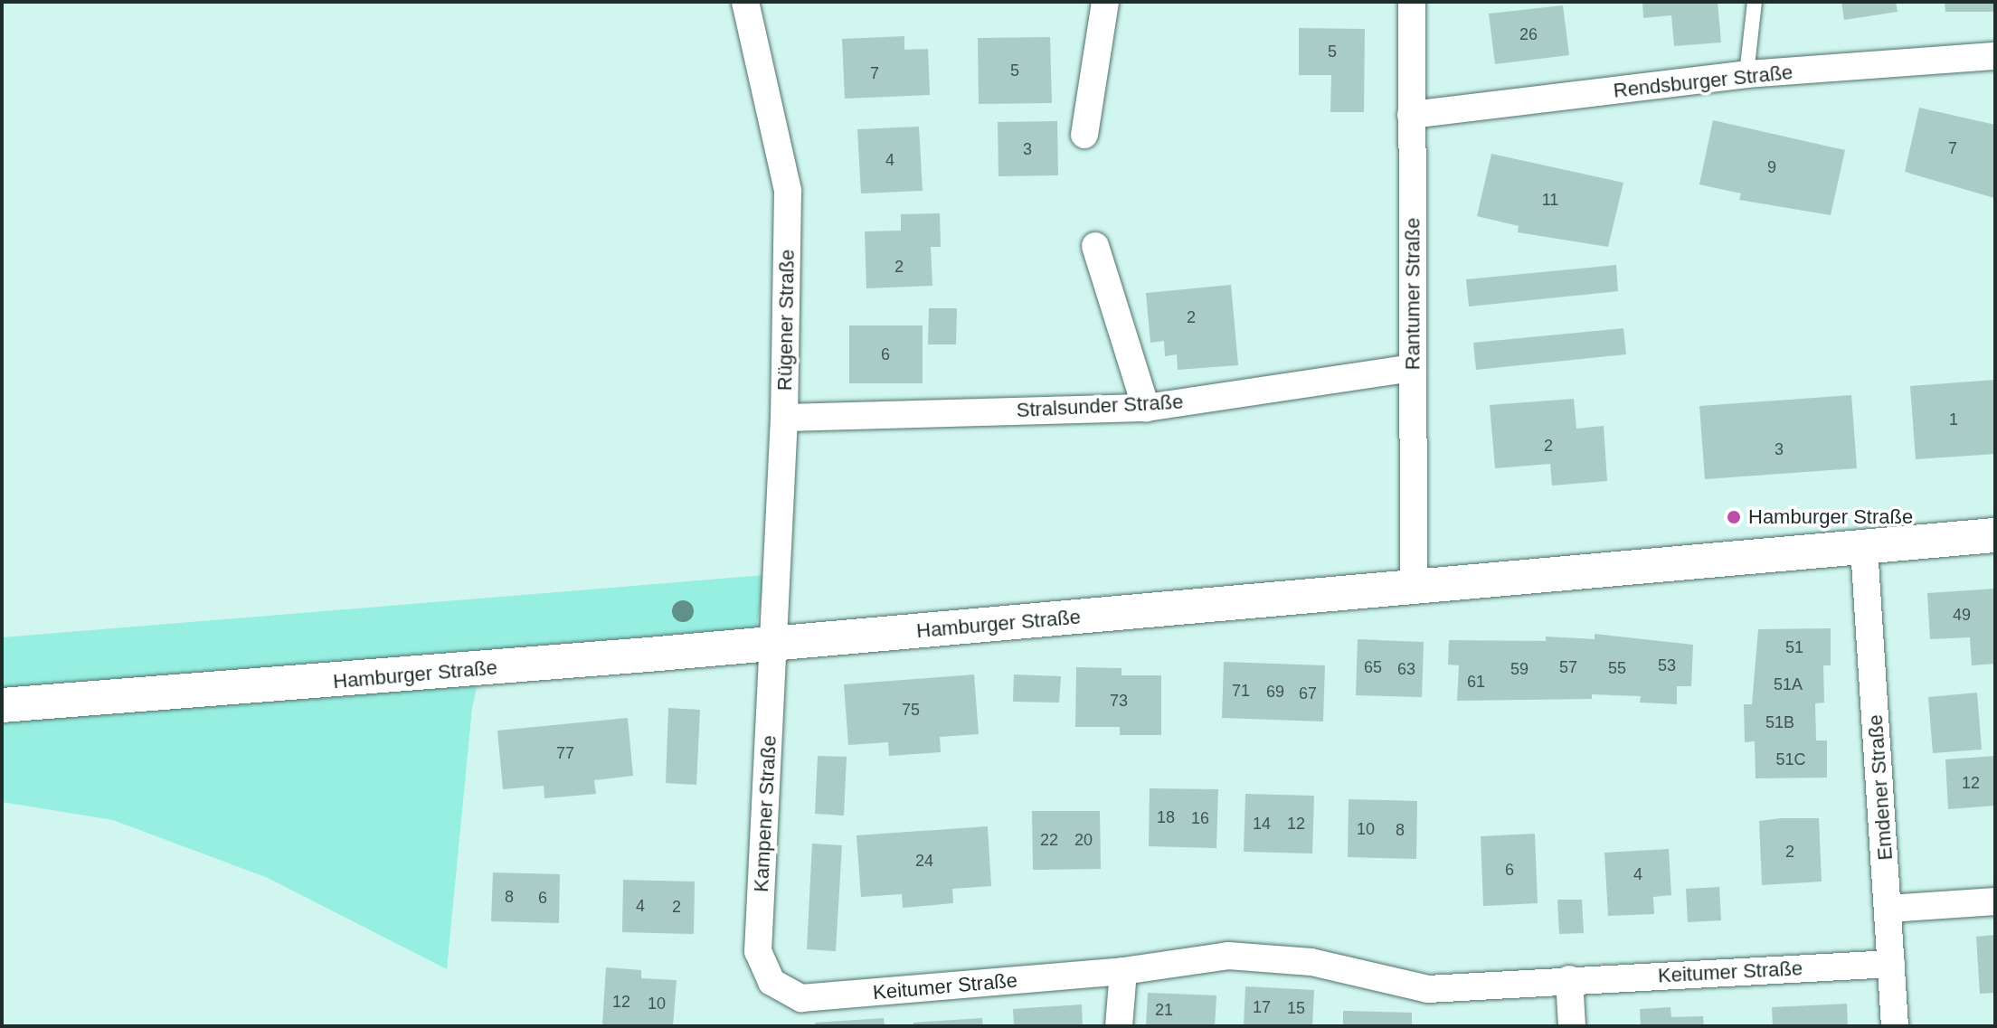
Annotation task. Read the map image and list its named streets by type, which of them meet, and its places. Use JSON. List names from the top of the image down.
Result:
{
  "streets": {
    "street": [
      "Rendsburger Straße",
      "Rantumer Straße",
      "Rügener Straße",
      "Stralsunder Straße",
      "Hamburger Straße",
      "Emdener Straße",
      "Kampener Straße",
      "Keitumer Straße"
    ]
  },
  "crossings": [
    ["Rendsburger Straße", "Rantumer Straße"],
    ["Rantumer Straße", "Stralsunder Straße"],
    ["Rantumer Straße", "Hamburger Straße"],
    ["Rügener Straße", "Stralsunder Straße"],
    ["Rügener Straße", "Hamburger Straße"],
    ["Rügener Straße", "Kampener Straße"],
    ["Hamburger Straße", "Emdener Straße"],
    ["Hamburger Straße", "Kampener Straße"],
    ["Emdener Straße", "Keitumer Straße"],
    ["Kampener Straße", "Keitumer Straße"]
  ],
  "places": ["Hamburger Straße"],
  "house_numbers": [
    "26",
    "5",
    "5",
    "7",
    "7",
    "3",
    "4",
    "9",
    "11",
    "2",
    "2",
    "6",
    "1",
    "2",
    "3",
    "49",
    "51",
    "53",
    "65",
    "57",
    "55",
    "63",
    "59",
    "61",
    "51A",
    "71",
    "69",
    "67",
    "73",
    "75",
    "51B",
    "77",
    "51C",
    "12",
    "18",
    "16",
    "14",
    "12",
    "10",
    "8",
    "22",
    "20",
    "2",
    "24",
    "6",
    "4",
    "8",
    "6",
    "4",
    "2",
    "12",
    "10",
    "17",
    "15",
    "21"
  ]
}
